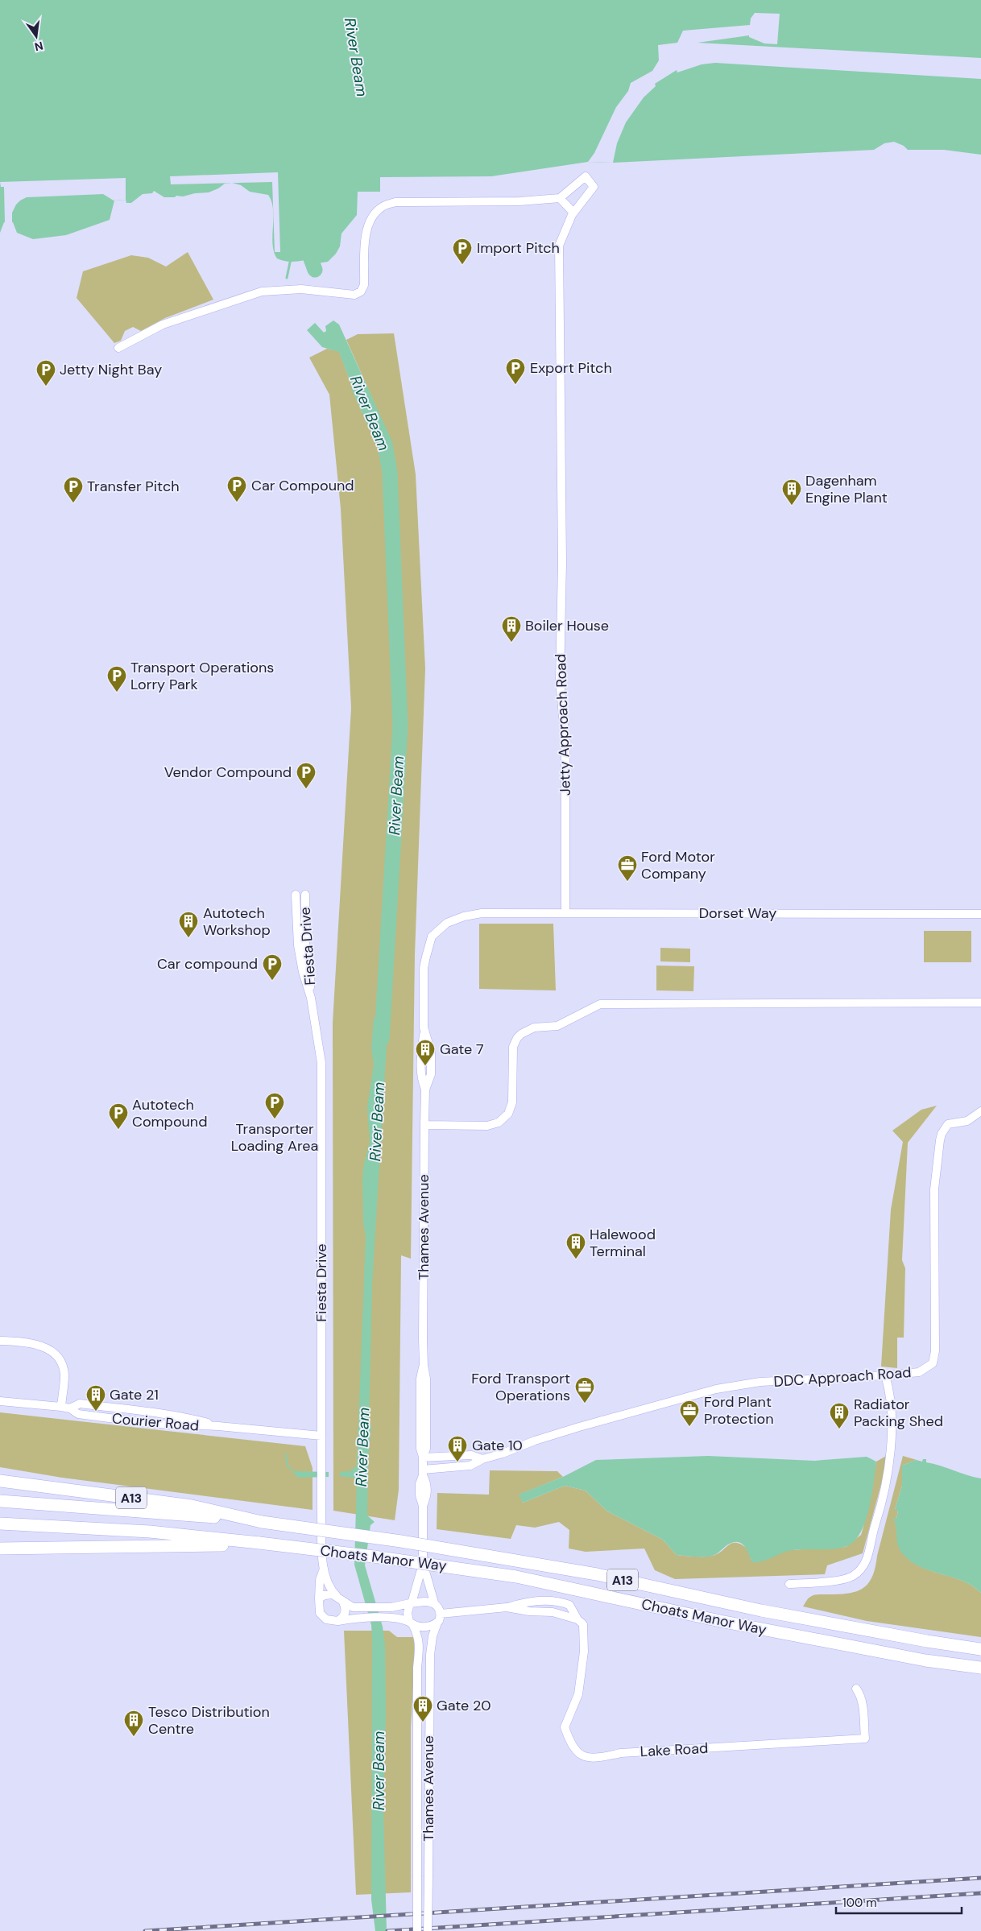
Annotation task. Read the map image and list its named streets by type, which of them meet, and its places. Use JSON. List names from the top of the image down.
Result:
{
  "streets": {
    "highway": ["A13", "Choats Manor Way"],
    "street": [
      "Jetty Approach Road",
      "Dorset Way",
      "Fiesta Drive",
      "Thames Avenue",
      "DDC Approach Road",
      "Courier Road",
      "Lake Road"
    ]
  },
  "crossings": [
    ["Jetty Approach Road", "Dorset Way"],
    ["Dorset Way", "Thames Avenue"],
    ["Fiesta Drive", "Courier Road"],
    ["A13", "Choats Manor Way"]
  ],
  "water": ["River Beam"],
  "places": {
    "parking": [
      "Import Pitch",
      "Export Pitch",
      "Jetty Night Bay",
      "Car Compound",
      "Transfer Pitch",
      "Transport Operations Lorry Park",
      "Vendor Compound",
      "Car compound",
      "Transporter Loading Area",
      "Autotech Compound"
    ],
    "building": [
      "Dagenham Engine Plant",
      "Boiler House",
      "Autotech Workshop",
      "Gate 7",
      "Halewood Terminal",
      "Gate 21",
      "Radiator Packing Shed",
      "Gate 10",
      "Gate 20",
      "Tesco Distribution Centre"
    ],
    "office": ["Ford Motor Company", "Ford Transport Operations", "Ford Plant Protection"]
  },
  "scale_bar": "100 m",
  "north": "bottom"
}
